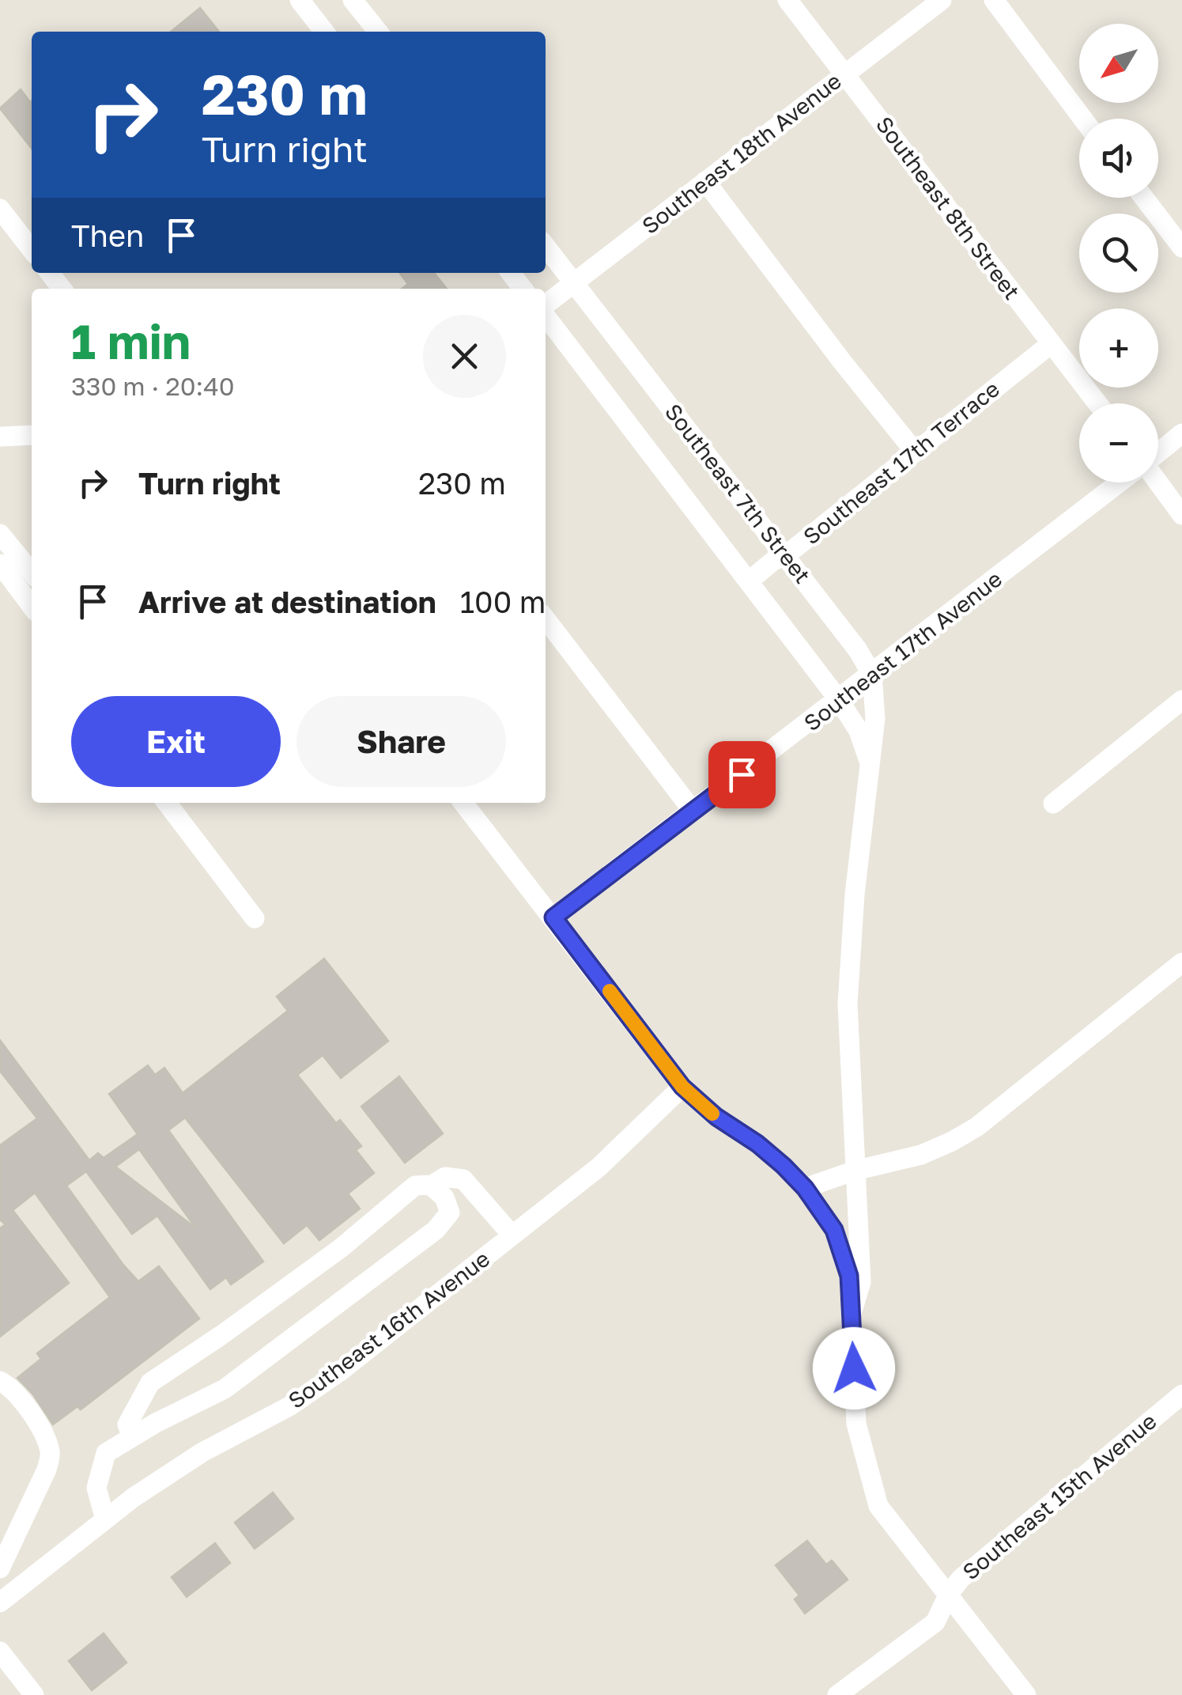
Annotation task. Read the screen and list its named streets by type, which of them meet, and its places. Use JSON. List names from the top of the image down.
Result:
{
  "streets": {
    "street": [
      "Southeast 18th Avenue",
      "Southeast 8th Street",
      "Southeast 17th Terrace",
      "Southeast 7th Street",
      "Southeast 17th Avenue",
      "Southeast 16th Avenue",
      "Southeast 15th Avenue"
    ]
  },
  "crossings": [
    ["Southeast 18th Avenue", "Southeast 8th Street"],
    ["Southeast 18th Avenue", "Southeast 7th Street"],
    ["Southeast 8th Street", "Southeast 17th Terrace"],
    ["Southeast 17th Terrace", "Southeast 7th Street"],
    ["Southeast 7th Street", "Southeast 17th Avenue"]
  ],
  "north": "bottom left",
  "page": {
    "map_buttons": ["+", "−"],
    "turn": ["230 m", "Turn right"],
    "then": "Then",
    "heading": ["1 min", "330 m · 20:40"],
    "list": [
      {
        "name": "Turn right",
        "value": "230 m"
      },
      {
        "name": "Arrive at destination",
        "value": "100 m"
      }
    ],
    "buttons": ["Exit", "Share"]
  }
}
